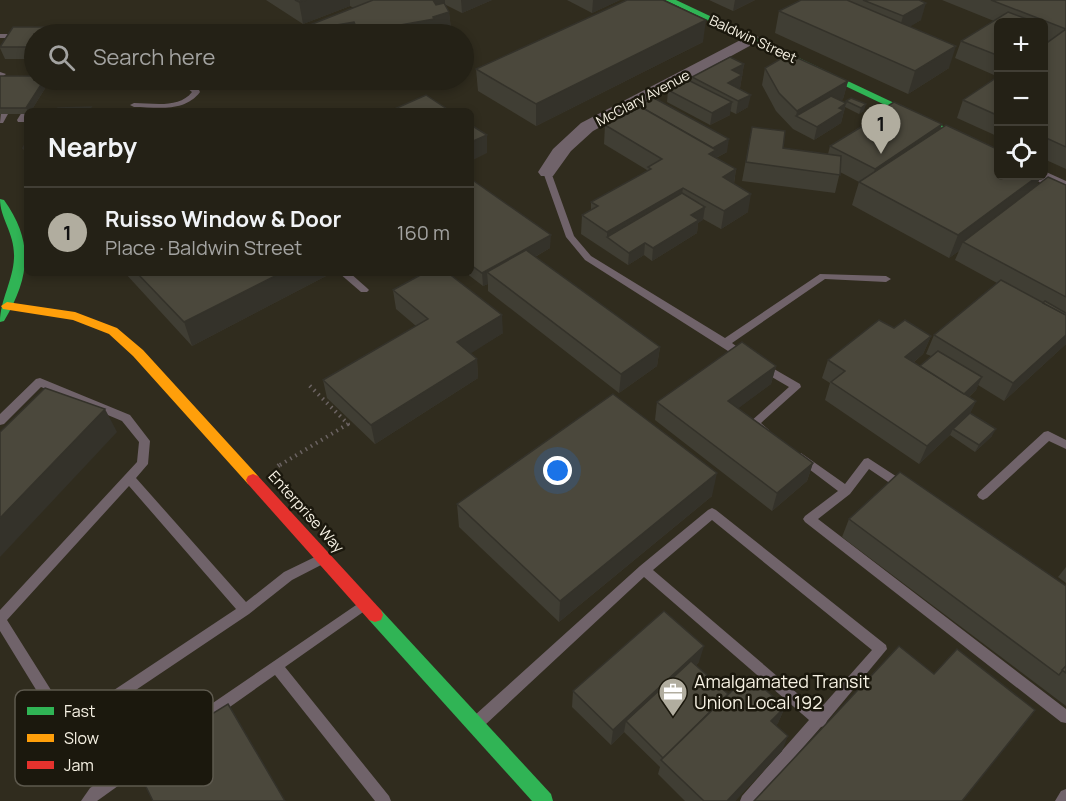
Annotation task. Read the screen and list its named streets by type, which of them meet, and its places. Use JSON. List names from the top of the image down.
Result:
{
  "streets": {
    "street": ["Baldwin Street", "McClary Avenue", "Enterprise Way"]
  },
  "crossings": [
    ["Baldwin Street", "McClary Avenue"]
  ],
  "places": {
    "office": ["Amalgamated Transit Union Local 192"]
  },
  "legend": ["Fast", "Slow", "Jam"],
  "page": {
    "map_buttons": ["+", "−"],
    "search": "Search here",
    "pins": "1",
    "heading": "Nearby",
    "list": [
      {
        "mark": "1",
        "name": "Ruisso Window & Door",
        "note": "Place · Baldwin Street",
        "value": "160 m"
      }
    ]
  }
}
